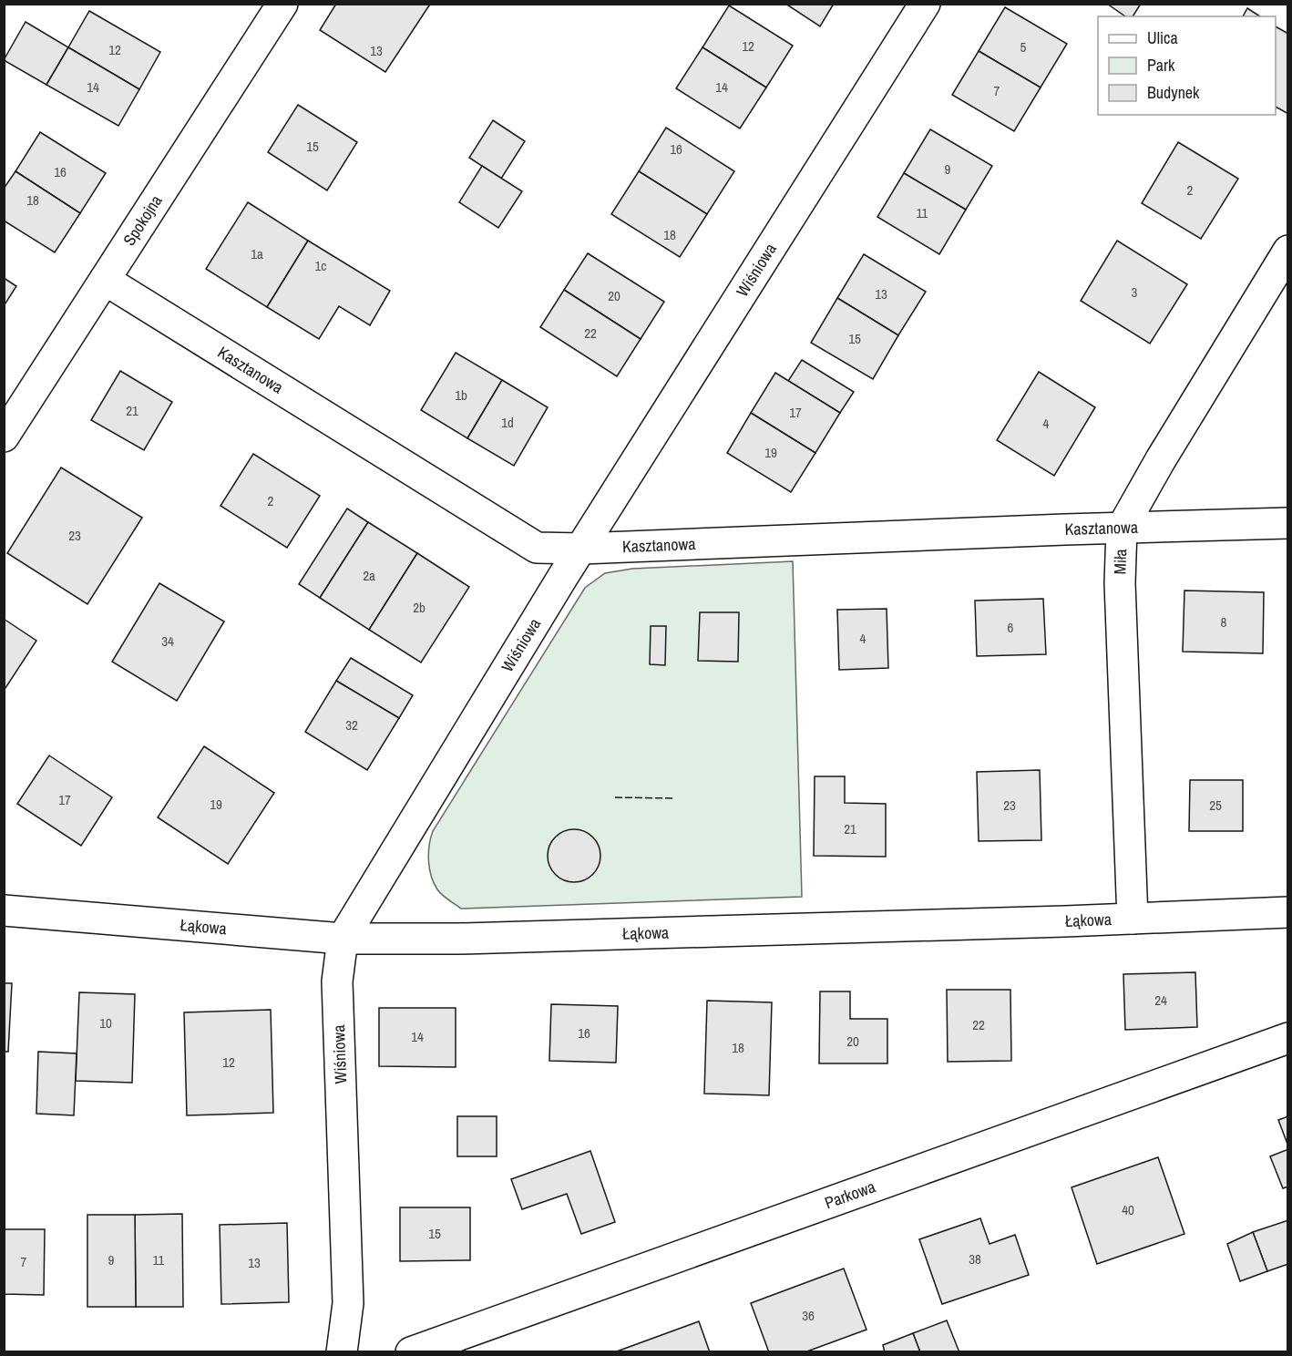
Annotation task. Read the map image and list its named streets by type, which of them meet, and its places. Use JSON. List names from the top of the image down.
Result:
{
  "streets": {
    "street": [
      "Spokojna",
      "Wiśniowa",
      "Kasztanowa",
      "Miła",
      "Łąkowa",
      "Parkowa"
    ]
  },
  "crossings": [
    ["Spokojna", "Kasztanowa"],
    ["Wiśniowa", "Kasztanowa"],
    ["Wiśniowa", "Łąkowa"],
    ["Kasztanowa", "Miła"],
    ["Miła", "Łąkowa"]
  ],
  "house_numbers": [
    "12",
    "5",
    "12",
    "13",
    "14",
    "14",
    "7",
    "15",
    "16",
    "9",
    "16",
    "2",
    "18",
    "11",
    "18",
    "1a",
    "1c",
    "3",
    "13",
    "20",
    "22",
    "15",
    "1b",
    "21",
    "17",
    "1d",
    "4",
    "19",
    "2",
    "23",
    "2a",
    "2b",
    "8",
    "6",
    "4",
    "34",
    "32",
    "17",
    "19",
    "23",
    "25",
    "21",
    "24",
    "10",
    "22",
    "16",
    "14",
    "20",
    "18",
    "12",
    "40",
    "15",
    "38",
    "9",
    "11",
    "7",
    "13",
    "36"
  ],
  "legend": ["Ulica", "Park", "Budynek"]
}
